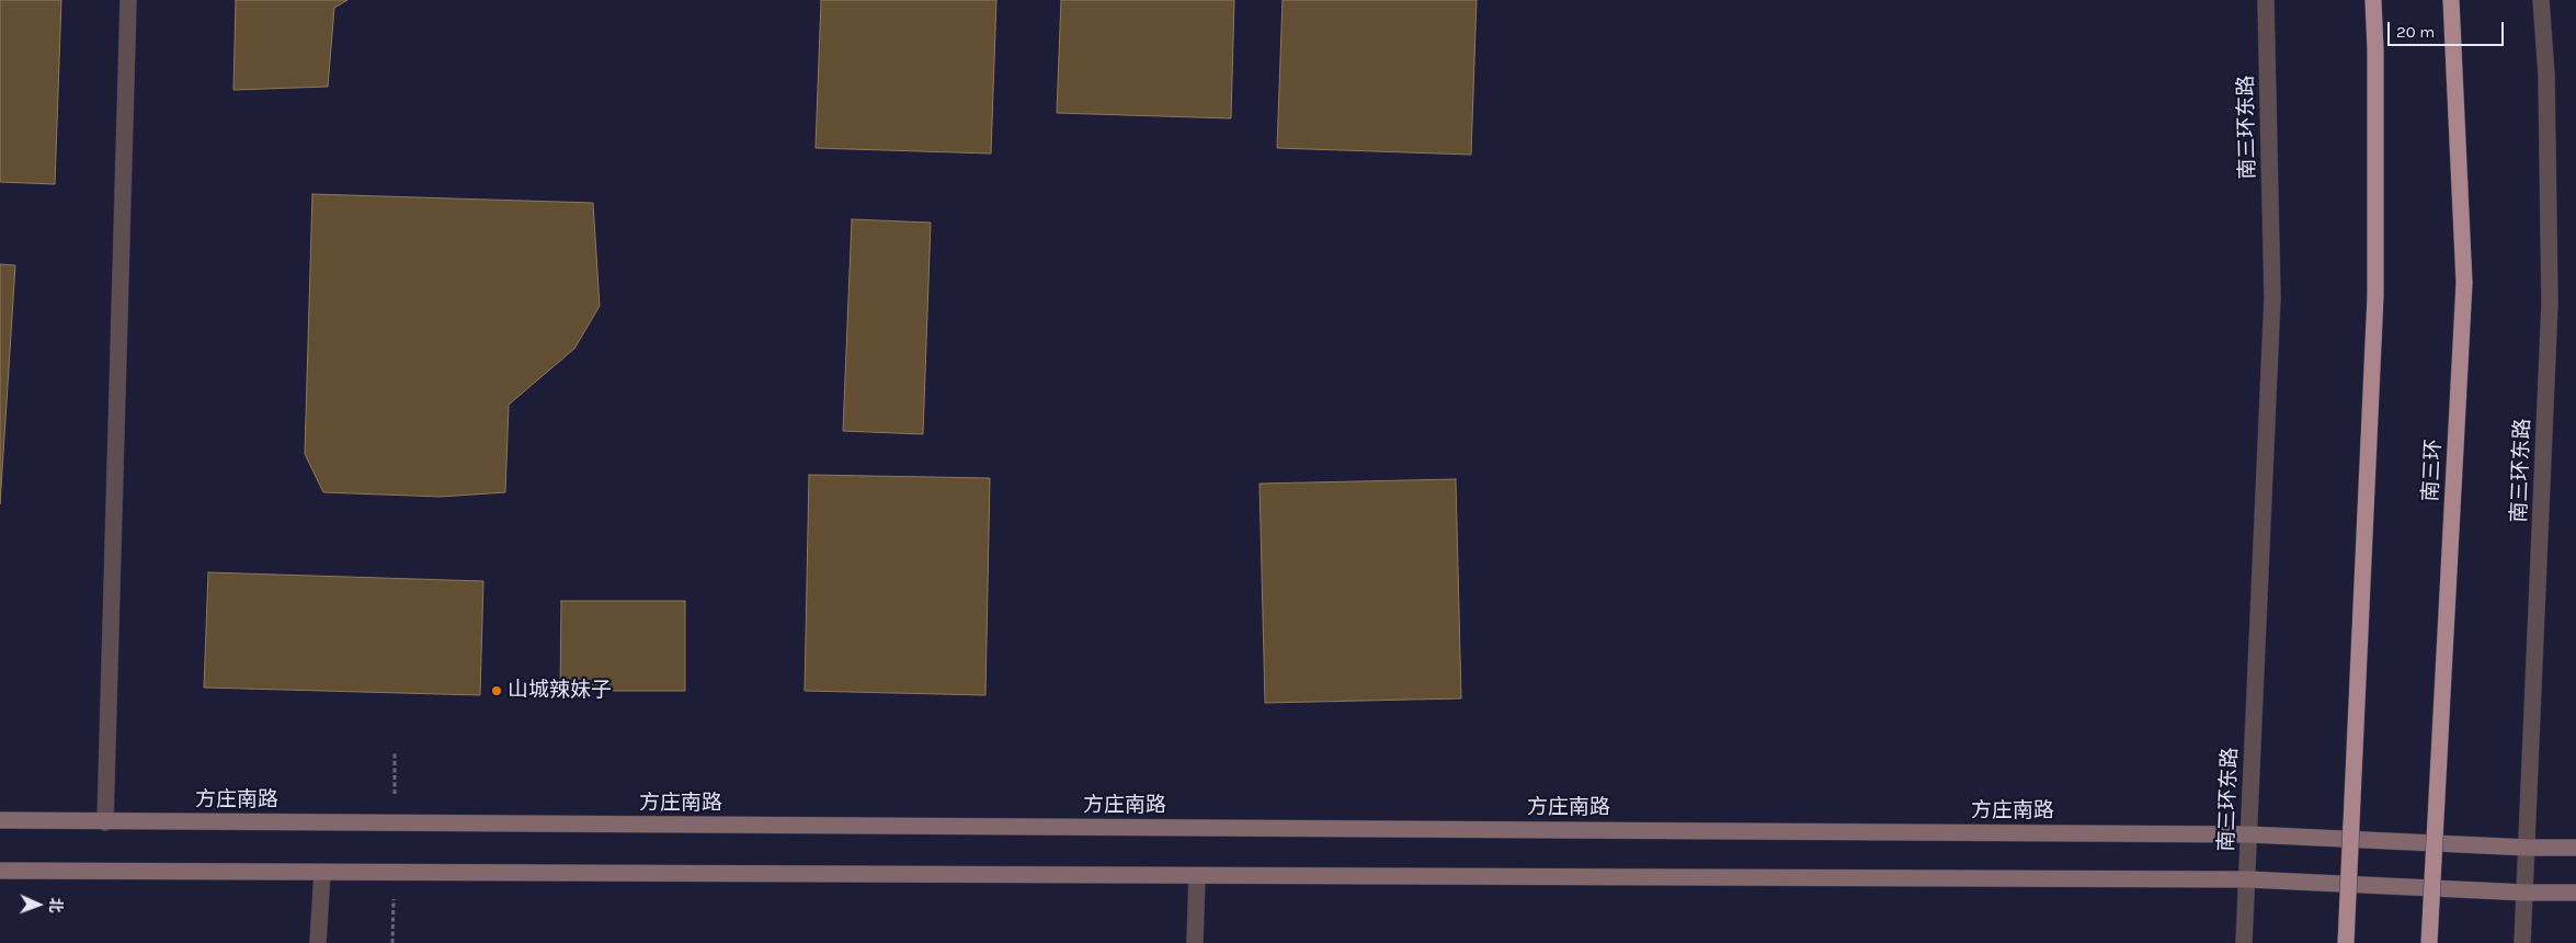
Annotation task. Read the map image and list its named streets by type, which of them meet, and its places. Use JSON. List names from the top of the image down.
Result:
{
  "streets": {
    "highway": ["南三环"],
    "main road": ["方庄南路"],
    "street": ["南三环东路"]
  },
  "crossings": [
    ["南三环东路", "方庄南路"]
  ],
  "places": ["山城辣妹子"],
  "scale_bar": "20 m",
  "north": "right"
}
